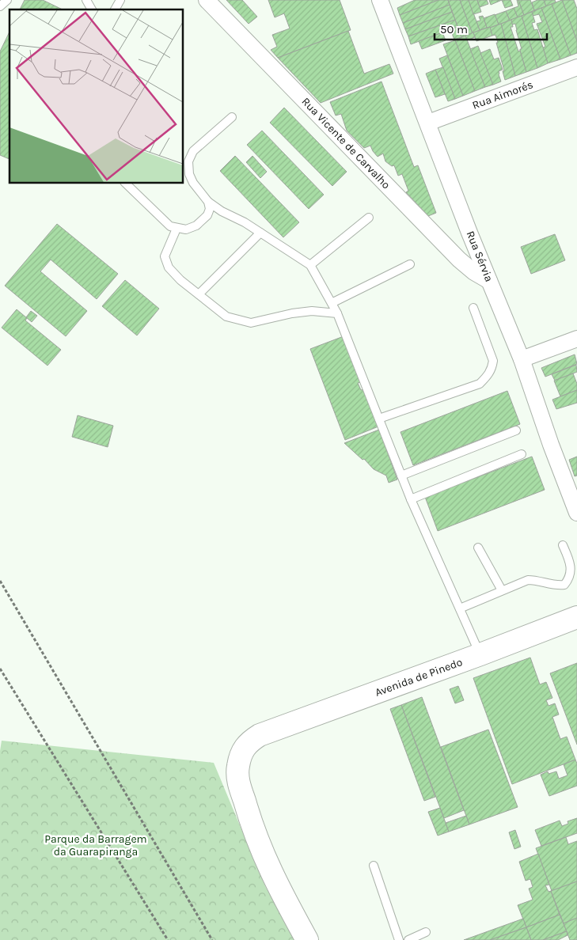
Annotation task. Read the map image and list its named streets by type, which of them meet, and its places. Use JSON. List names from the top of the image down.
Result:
{
  "streets": {
    "street": [
      "Rua Aimorés",
      "Rua Vicente de Carvalho",
      "Rua Sérvia",
      "Avenida de Pinedo"
    ]
  },
  "crossings": [
    ["Rua Aimorés", "Rua Sérvia"],
    ["Rua Vicente de Carvalho", "Rua Sérvia"]
  ],
  "parks": ["Parque da Barragem da Guarapiranga"],
  "scale_bar": "50 m"
}
